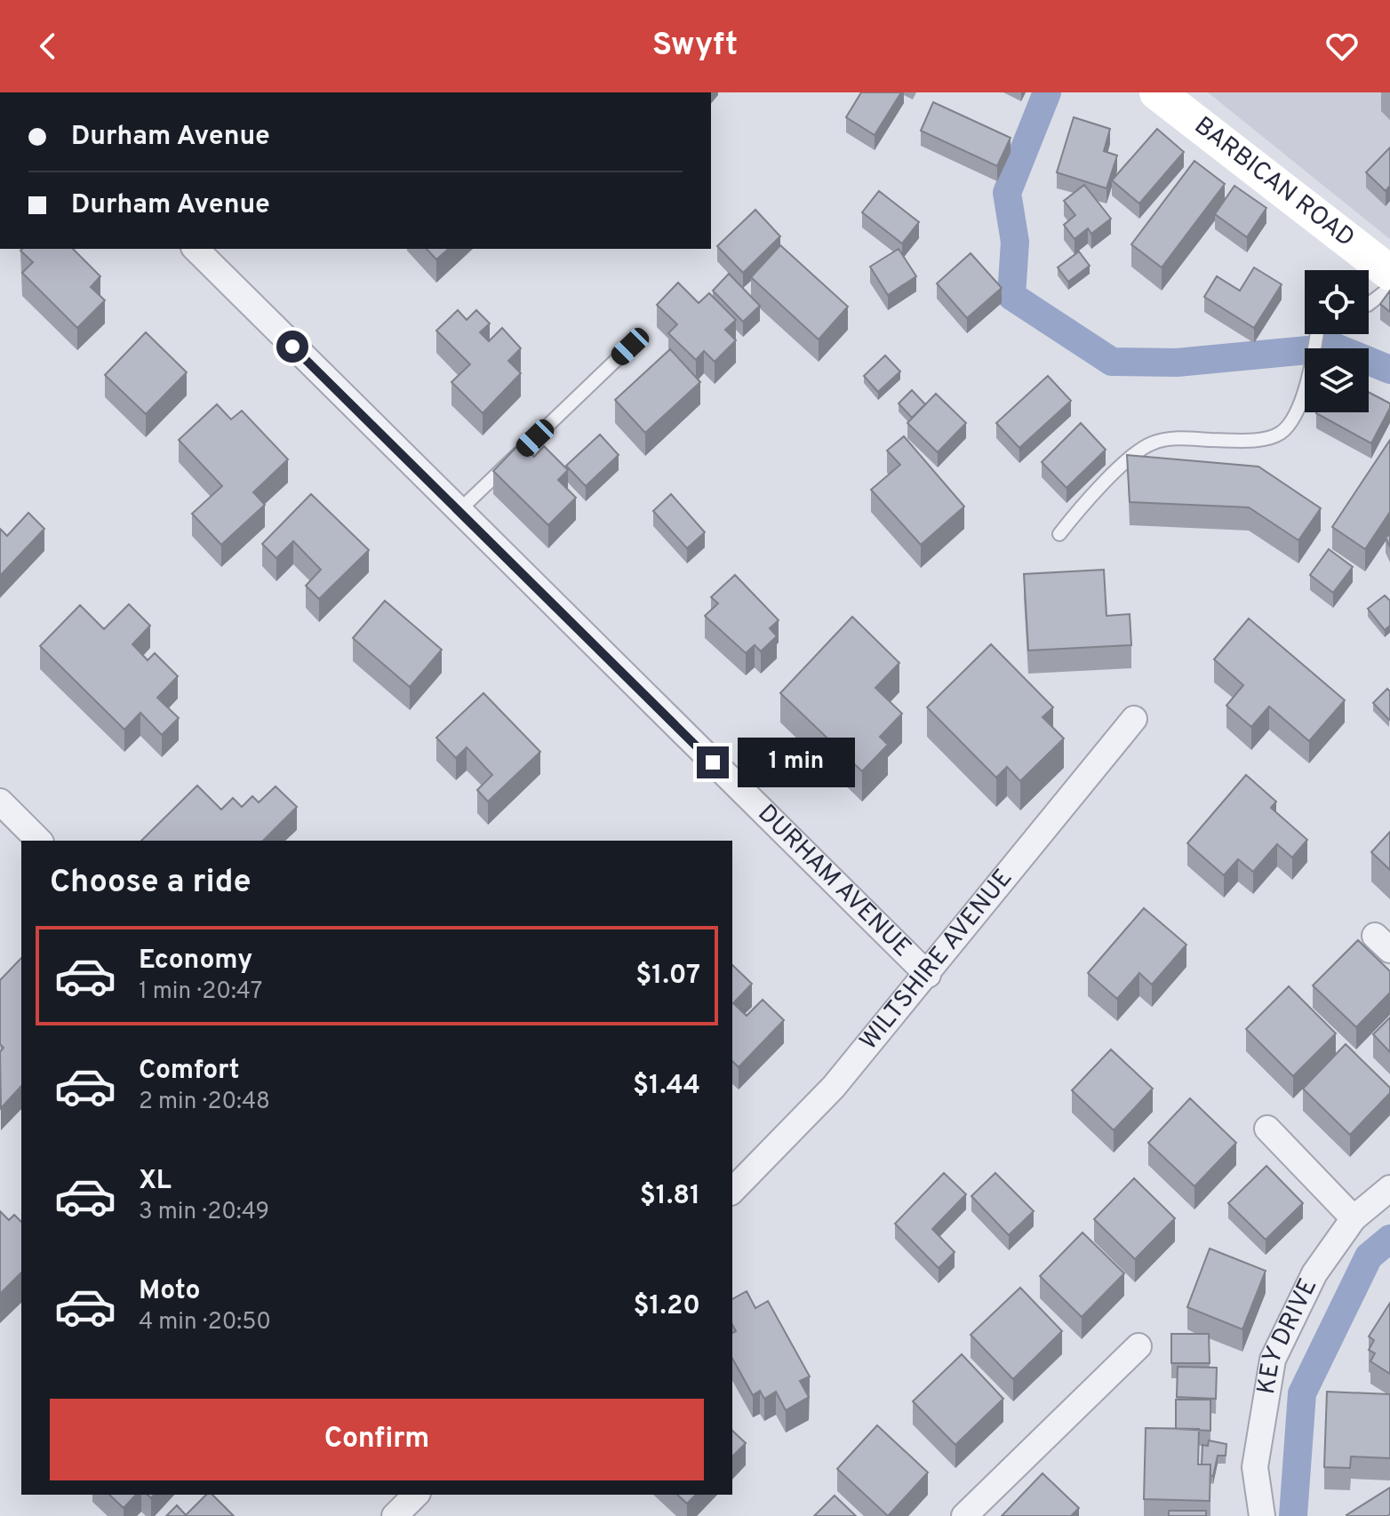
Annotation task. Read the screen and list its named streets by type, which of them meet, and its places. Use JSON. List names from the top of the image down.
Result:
{
  "streets": {
    "main road": ["BARBICAN ROAD"],
    "street": ["DURHAM AVENUE", "WILTSHIRE AVENUE", "KEY DRIVE"]
  },
  "crossings": [
    ["DURHAM AVENUE", "WILTSHIRE AVENUE"]
  ],
  "page": {
    "header": "Swyft",
    "banner": ["Durham Avenue", "Durham Avenue"],
    "bubble": "1 min",
    "heading": "Choose a ride",
    "list": [
      {
        "name": "Economy",
        "note": "1 min · 20:47",
        "value": "$1.07"
      },
      {
        "name": "Comfort",
        "note": "2 min · 20:48",
        "value": "$1.44"
      },
      {
        "name": "XL",
        "note": "3 min · 20:49",
        "value": "$1.81"
      },
      {
        "name": "Moto",
        "note": "4 min · 20:50",
        "value": "$1.20"
      }
    ],
    "buttons": "Confirm"
  }
}
